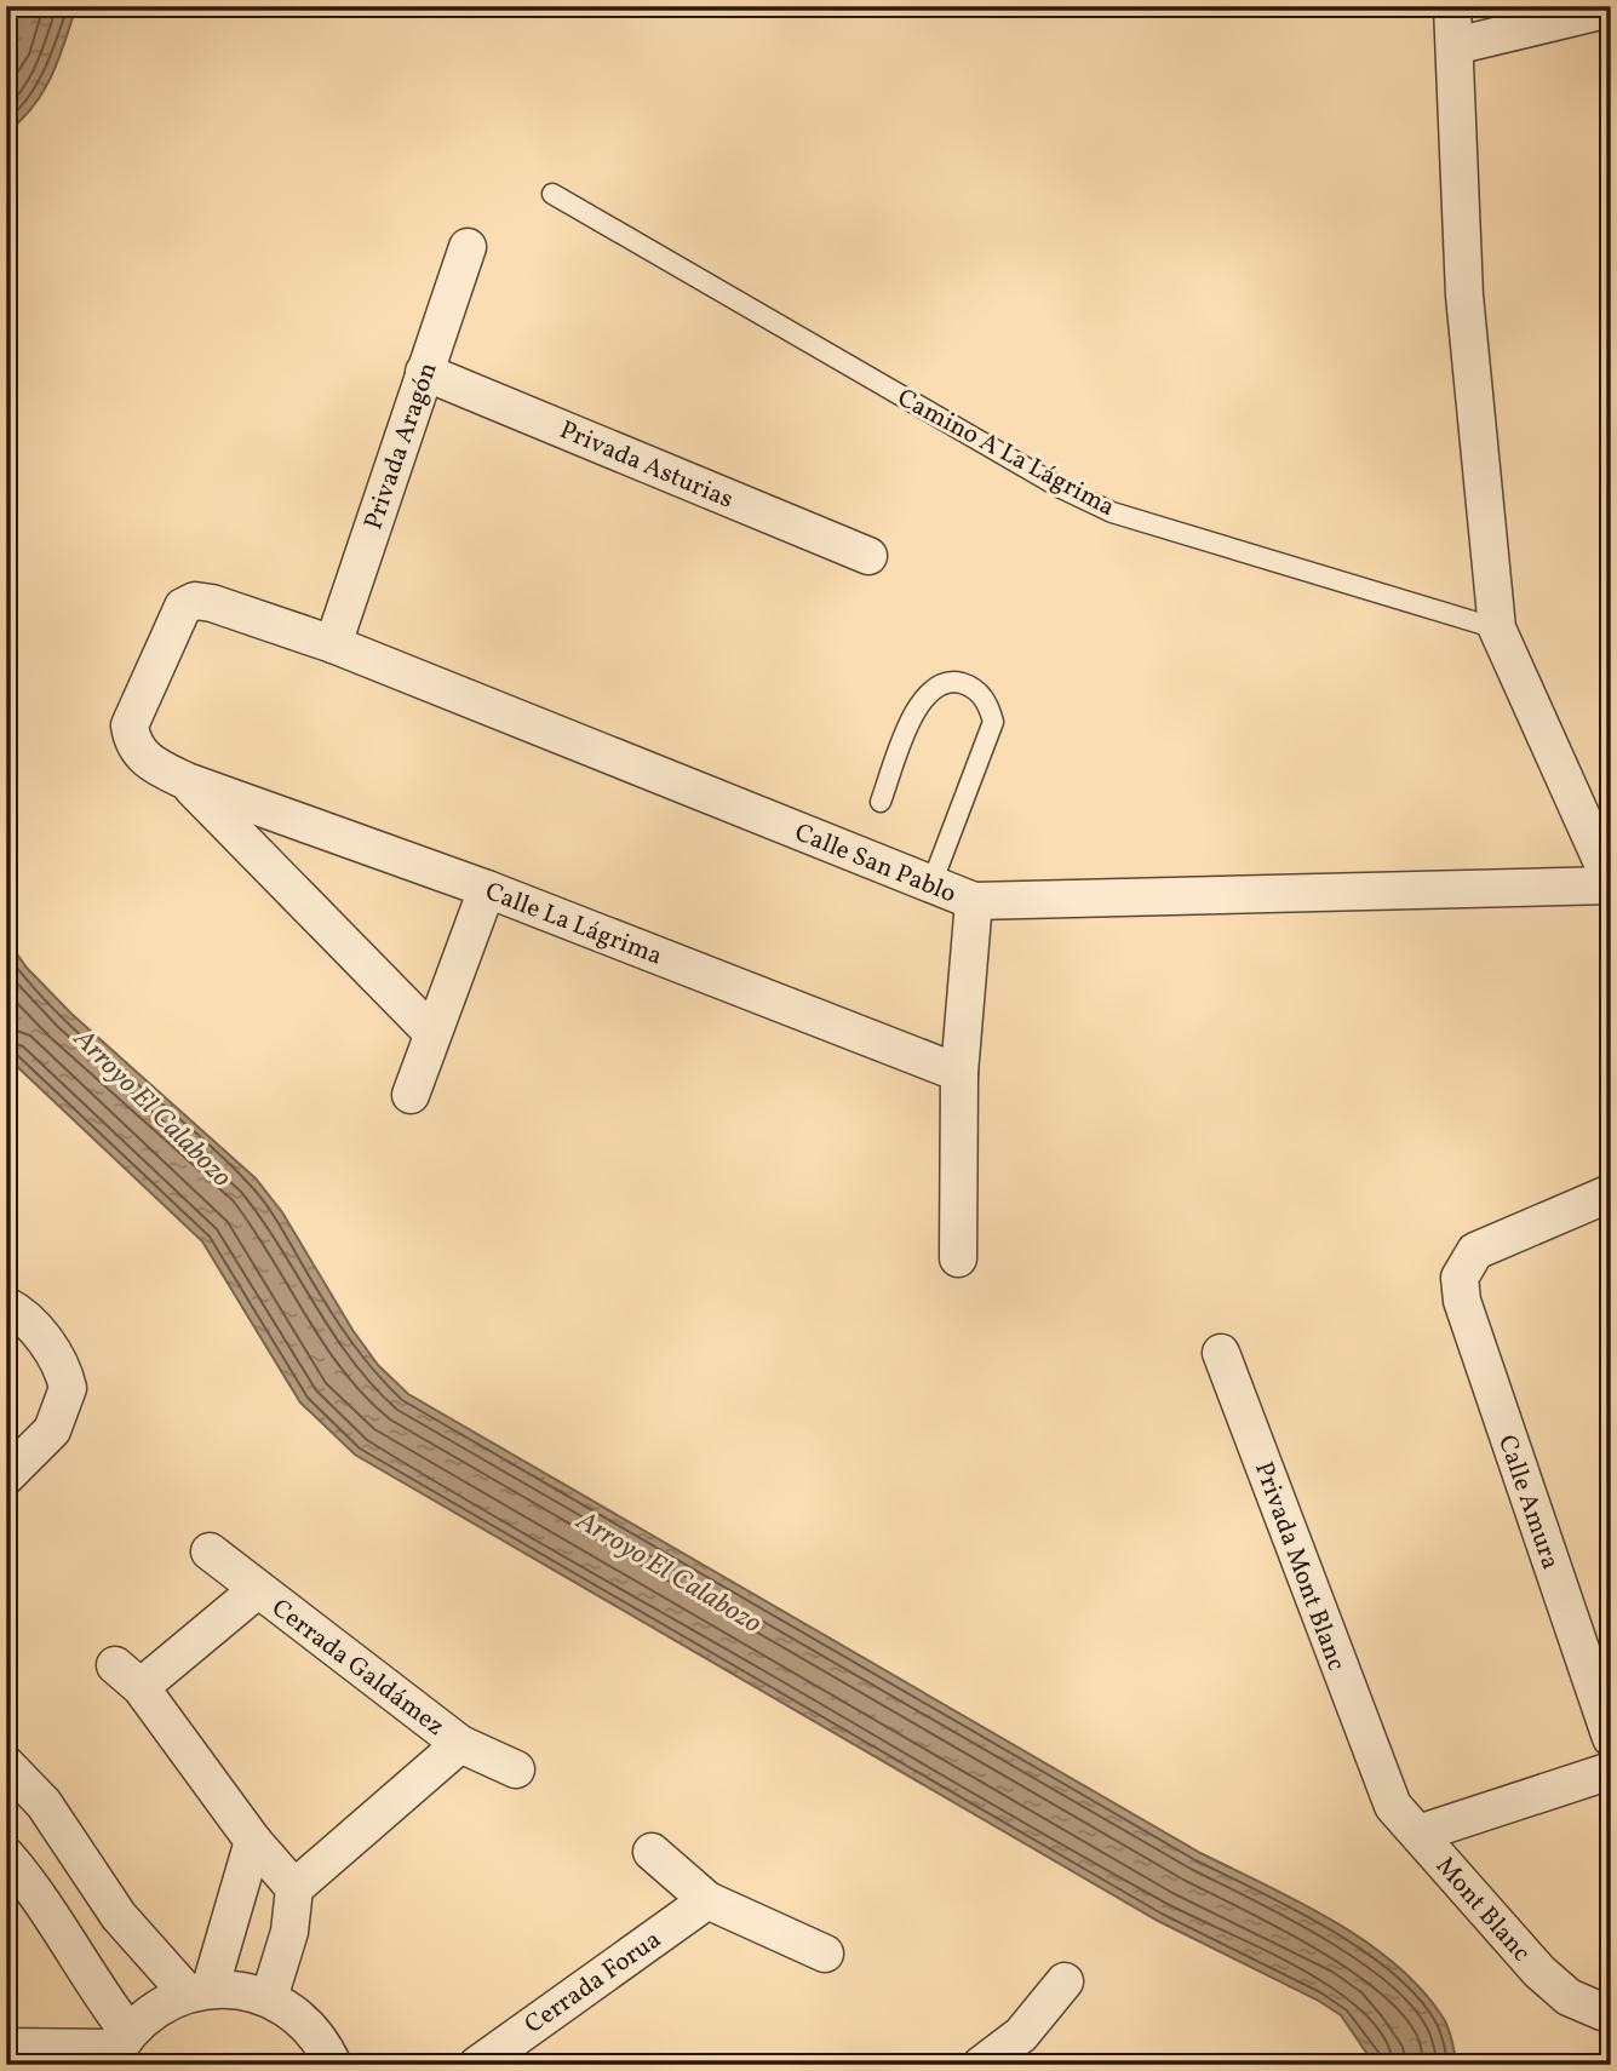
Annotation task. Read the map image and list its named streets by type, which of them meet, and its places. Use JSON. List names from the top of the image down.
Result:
{
  "streets": {
    "street": [
      "Privada Aragón",
      "Privada Asturias",
      "Calle San Pablo",
      "Calle La Lágrima",
      "Calle Amura",
      "Privada Mont Blanc",
      "Cerrada Galdámez",
      "Mont Blanc",
      "Cerrada Forua"
    ],
    "lane": ["Camino A La Lágrima"]
  },
  "crossings": [
    ["Privada Aragón", "Privada Asturias"],
    ["Privada Aragón", "Calle San Pablo"],
    ["Calle San Pablo", "Calle La Lágrima"],
    ["Privada Mont Blanc", "Mont Blanc"]
  ],
  "water": ["Arroyo El Calabozo"]
}
